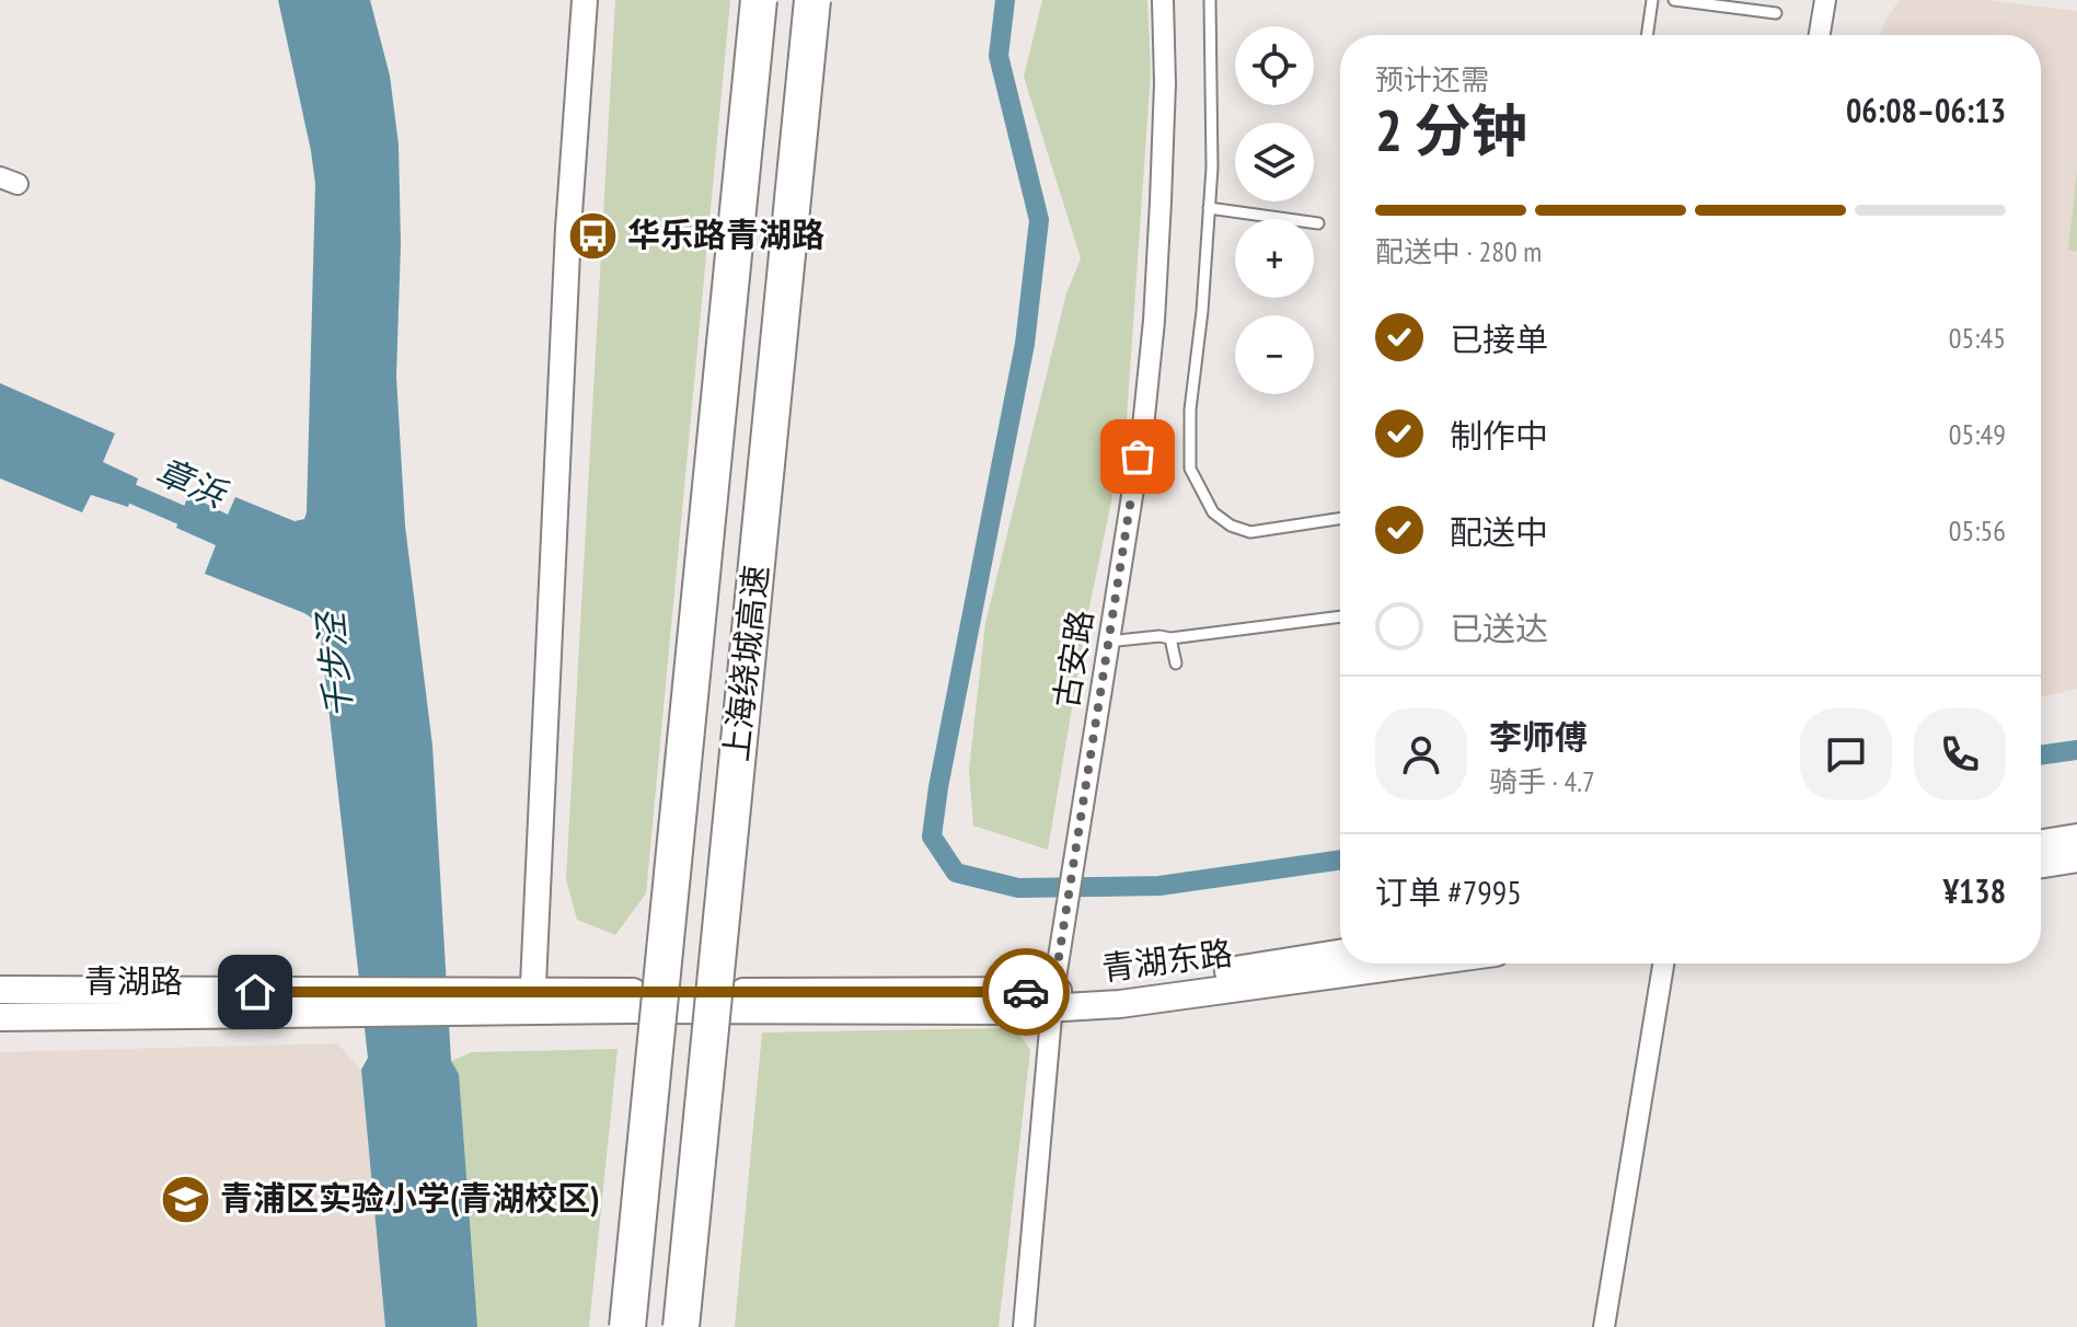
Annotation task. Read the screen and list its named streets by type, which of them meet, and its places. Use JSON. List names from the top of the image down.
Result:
{
  "streets": {
    "highway": ["上海绕城高速"],
    "main road": ["青湖东路", "青湖路"],
    "street": ["古安路"]
  },
  "crossings": [
    ["古安路", "青湖东路"],
    ["青湖东路", "青湖路"]
  ],
  "water": ["章浜", "千步泾"],
  "places": {
    "bus stop": ["华乐路青湖路"],
    "school or university": ["青浦区实验小学(青湖校区)"]
  },
  "page": {
    "map_buttons": ["+", "−"],
    "heading": ["2 分钟", "预计还需", "06:08–06:13"],
    "panel": [
      "李师傅",
      "骑手 · 4.7",
      "订单 #7995",
      "¥138"
    ],
    "bar": "配送中 · 280 m",
    "list": [
      ["已接单", "05:45"],
      ["制作中", "05:49"],
      ["配送中", "05:56"],
      "已送达"
    ]
  }
}
